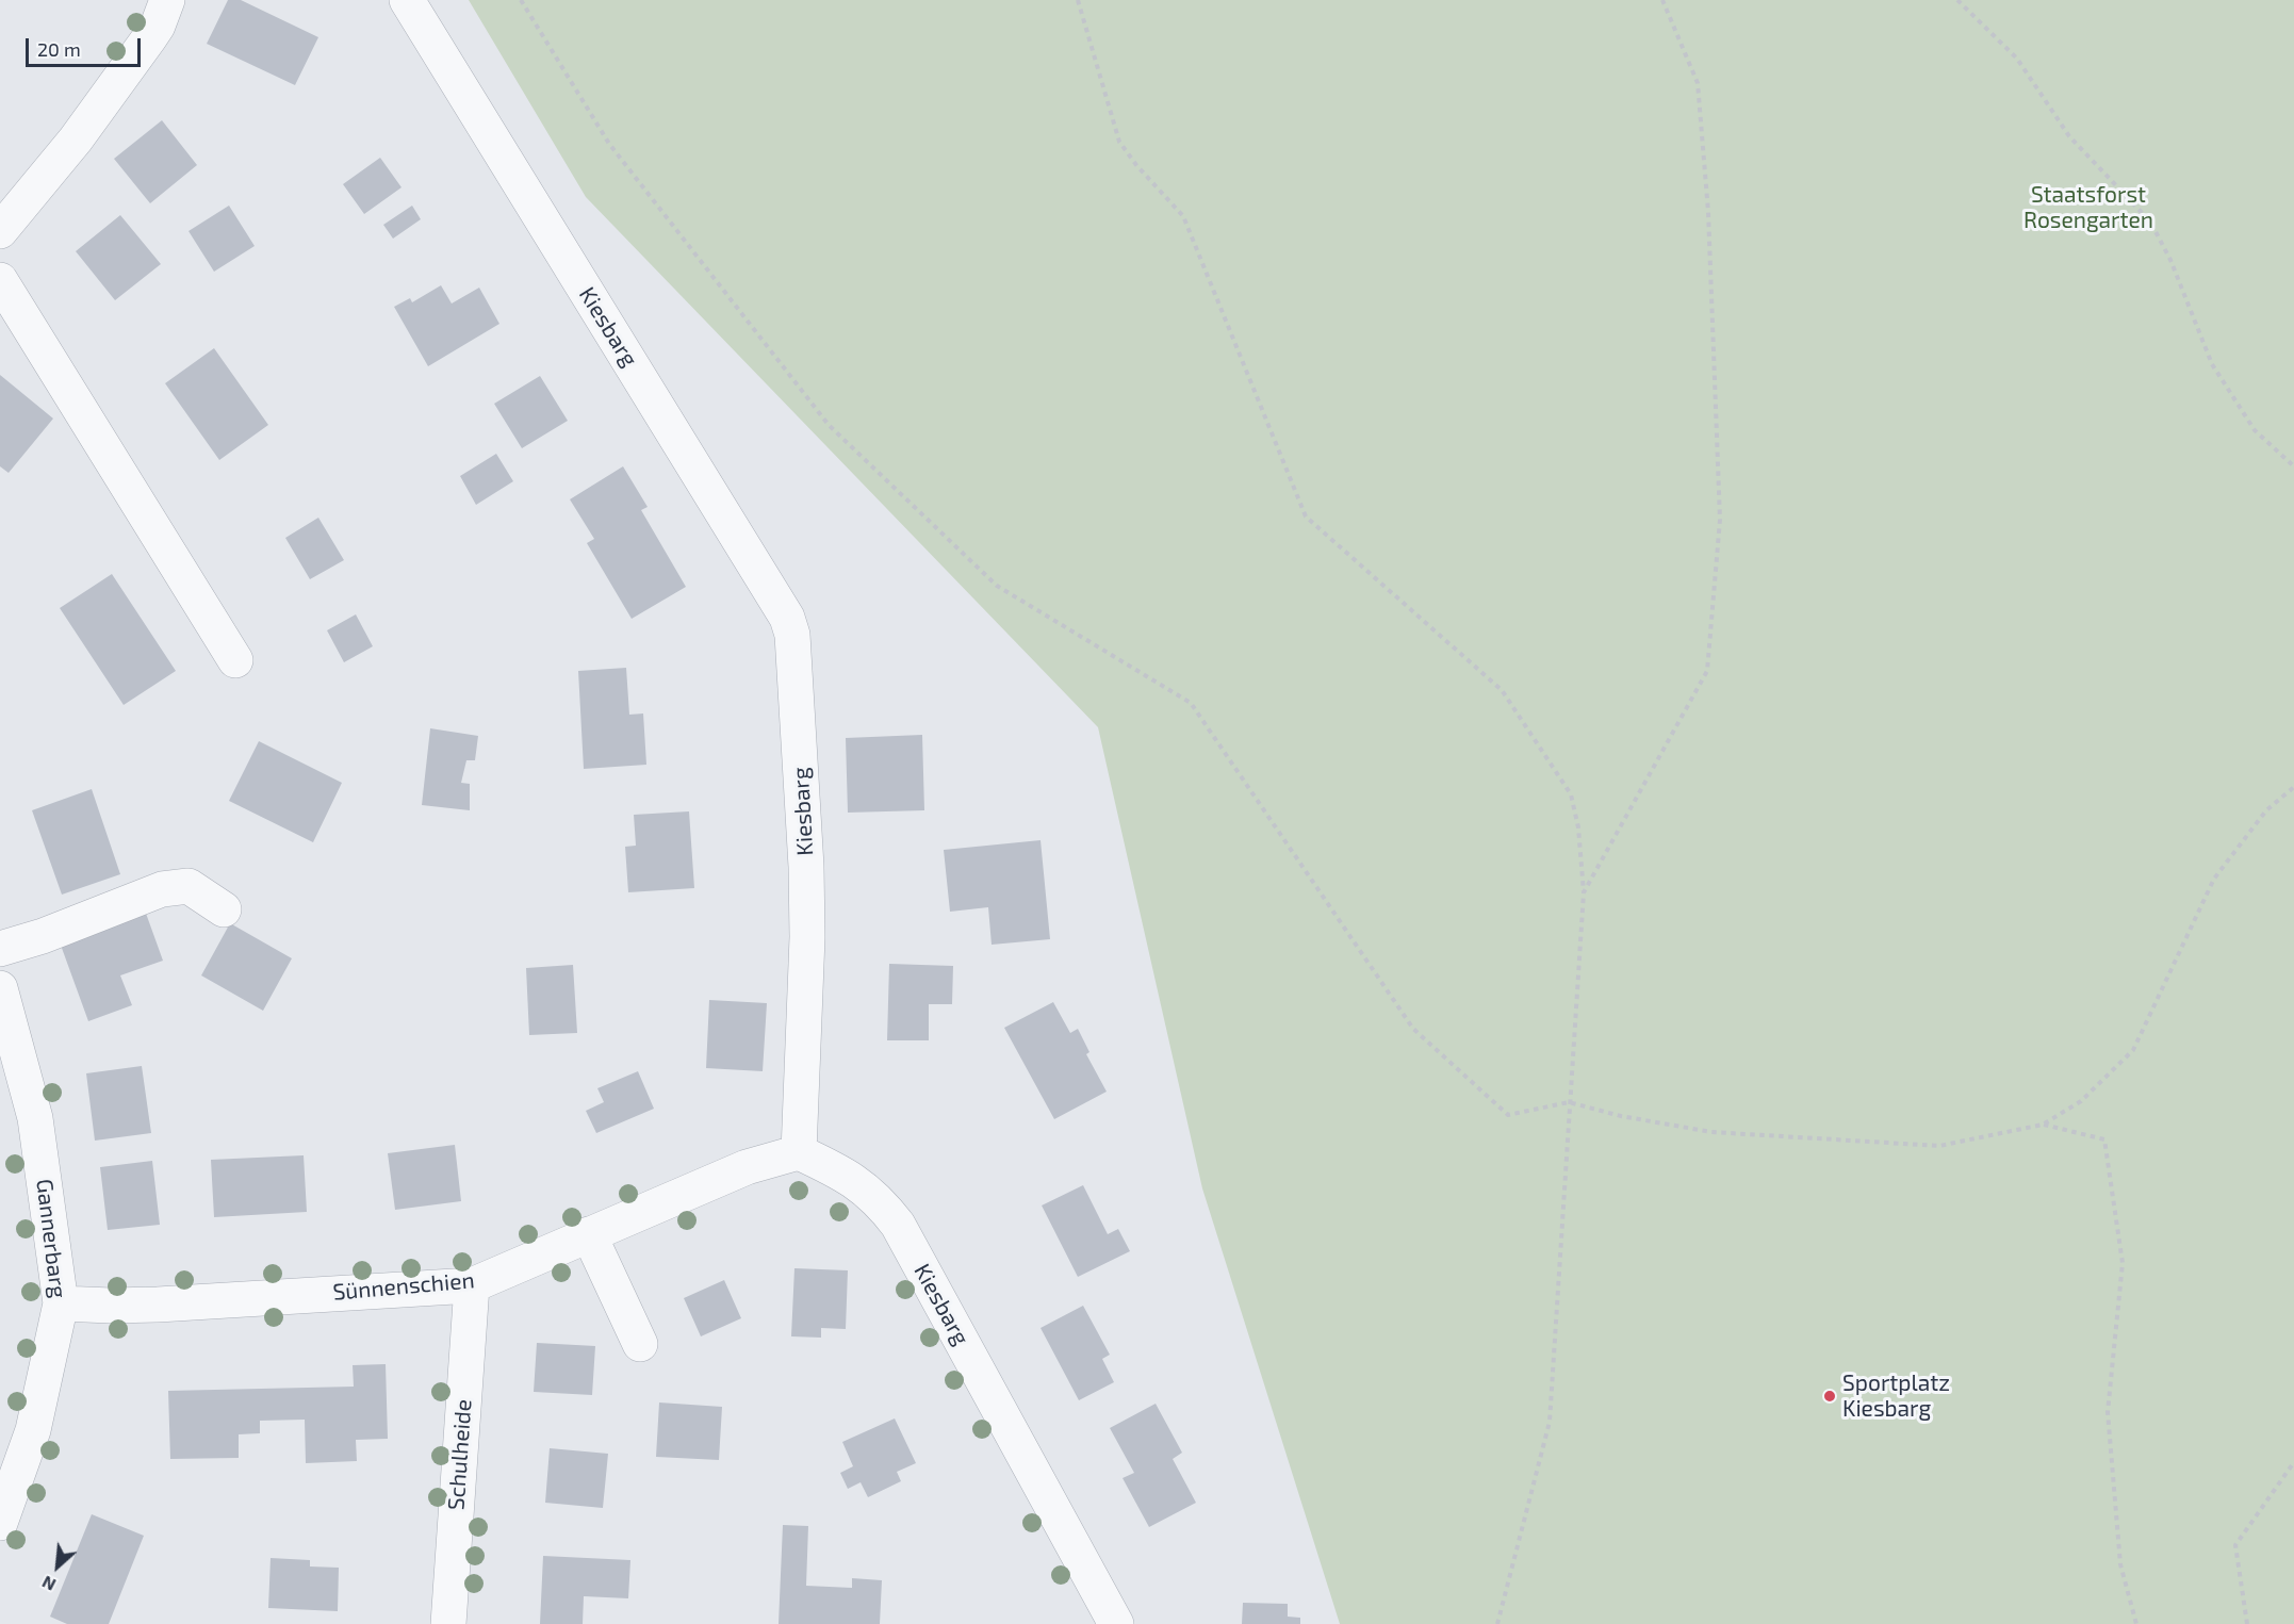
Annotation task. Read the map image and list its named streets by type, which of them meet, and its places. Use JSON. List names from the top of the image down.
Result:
{
  "streets": {
    "street": [
      "Kiesbarg",
      "Gannerbarg",
      "Sünnenschien",
      "Schulheide"
    ]
  },
  "crossings": [
    ["Kiesbarg", "Sünnenschien"],
    ["Gannerbarg", "Sünnenschien"],
    ["Sünnenschien", "Schulheide"]
  ],
  "parks": ["Staatsforst Rosengarten"],
  "places": ["Sportplatz Kiesbarg"],
  "scale_bar": "20 m",
  "north": "bottom left"
}
